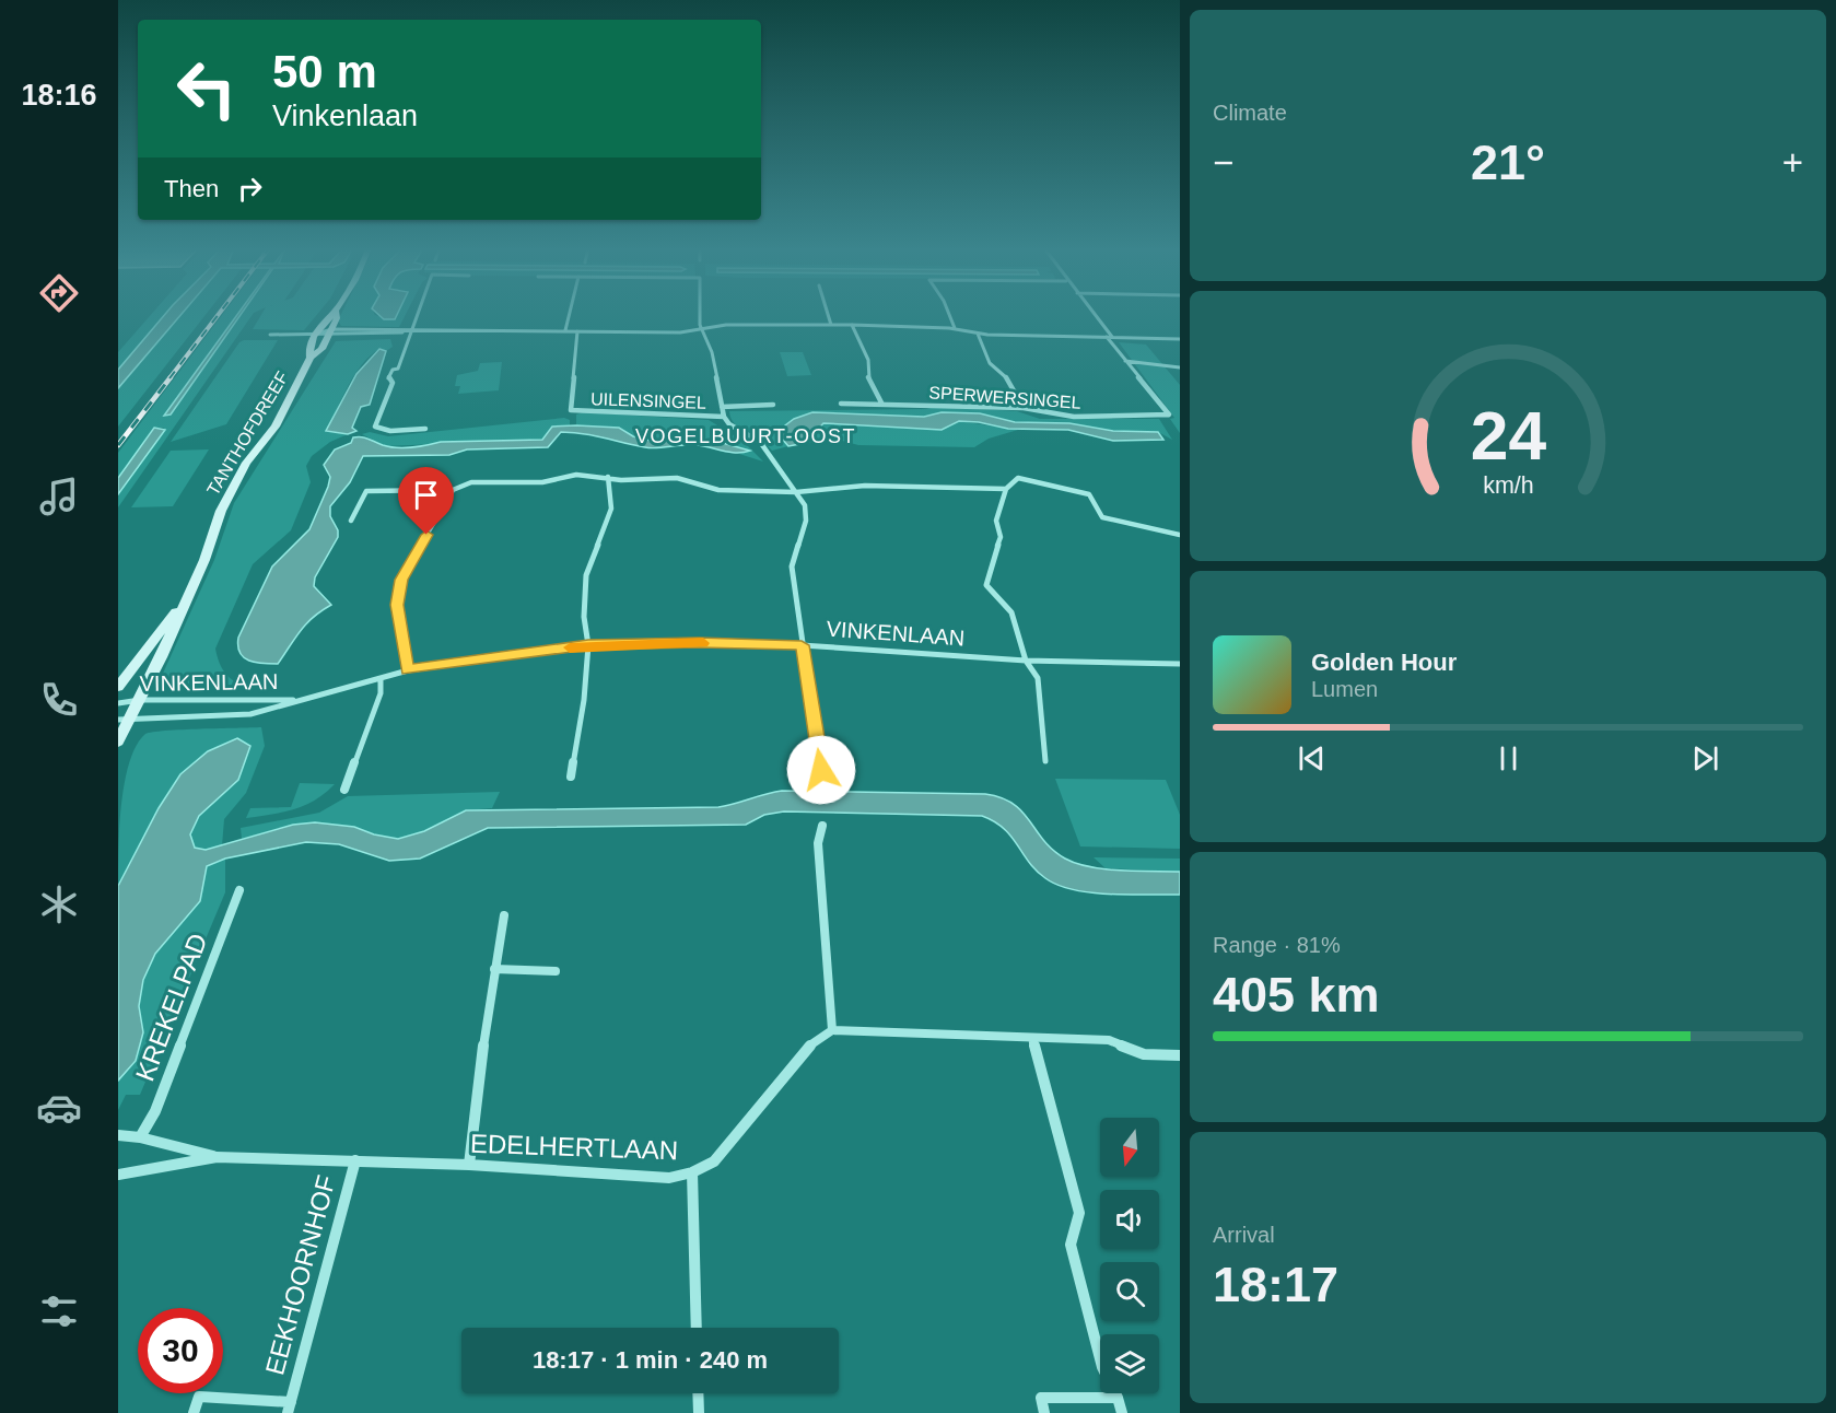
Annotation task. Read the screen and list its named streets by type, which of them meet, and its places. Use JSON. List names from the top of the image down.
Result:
{
  "streets": {
    "street": [
      "SPERWERSINGEL",
      "UILENSINGEL",
      "TANTHOFDREEF",
      "VINKENLAAN",
      "KREKELPAD",
      "EDELHERTLAAN",
      "EEKHOORNHOF"
    ]
  },
  "crossings": [
    ["TANTHOFDREEF", "VINKENLAAN"],
    ["KREKELPAD", "EDELHERTLAAN"],
    ["EDELHERTLAAN", "EEKHOORNHOF"]
  ],
  "districts": ["VOGELBUURT-OOST"],
  "north": "bottom",
  "page": {
    "tabs": "18:16",
    "tile": [
      "Climate",
      ["Range · 81%", "405 km"],
      ["Arrival", "18:17"]
    ],
    "turn": ["50 m", "Vinkenlaan"],
    "heat": ["−", "21°", "+"],
    "then": "Then",
    "song": ["Golden Hour", "Lumen"],
    "limit": "30",
    "trip": "18:17 · 1 min · 240 m",
    "gauge": ["24", "km/h"]
  }
}
